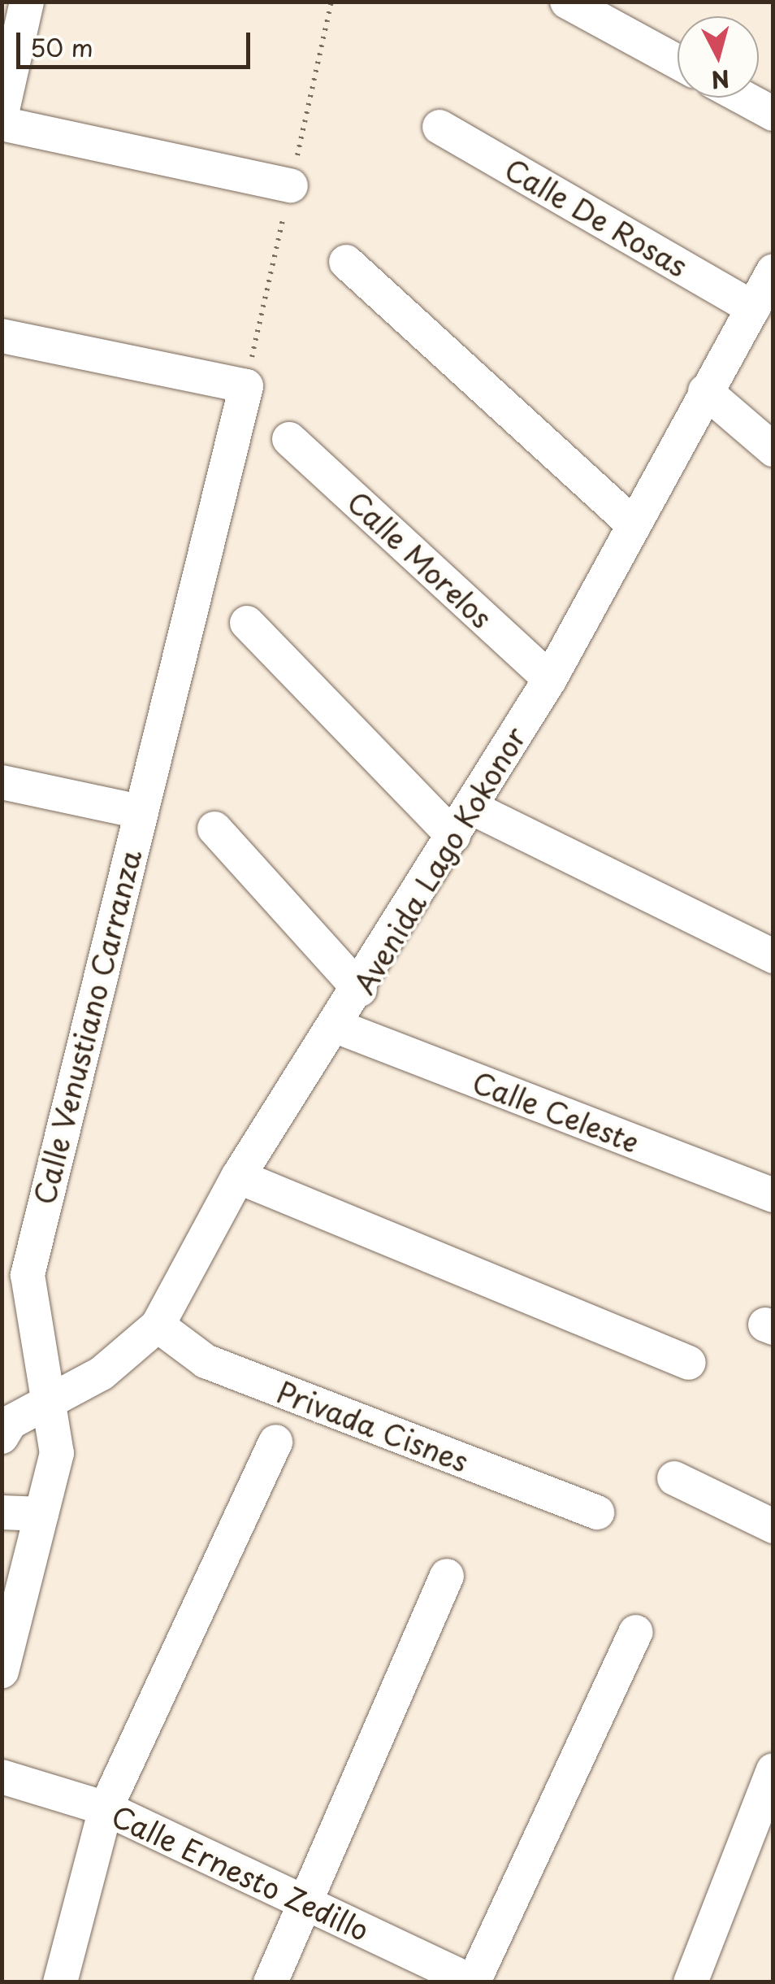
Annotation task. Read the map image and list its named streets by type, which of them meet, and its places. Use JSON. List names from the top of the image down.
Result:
{
  "streets": {
    "street": [
      "Calle De Rosas",
      "Calle Morelos",
      "Avenida Lago Kokonor",
      "Calle Venustiano Carranza",
      "Calle Celeste",
      "Privada Cisnes",
      "Calle Ernesto Zedillo"
    ]
  },
  "crossings": [
    ["Calle De Rosas", "Avenida Lago Kokonor"],
    ["Calle Morelos", "Avenida Lago Kokonor"],
    ["Avenida Lago Kokonor", "Calle Venustiano Carranza"],
    ["Avenida Lago Kokonor", "Calle Celeste"],
    ["Avenida Lago Kokonor", "Privada Cisnes"]
  ],
  "scale_bar": "50 m",
  "north": "bottom"
}
